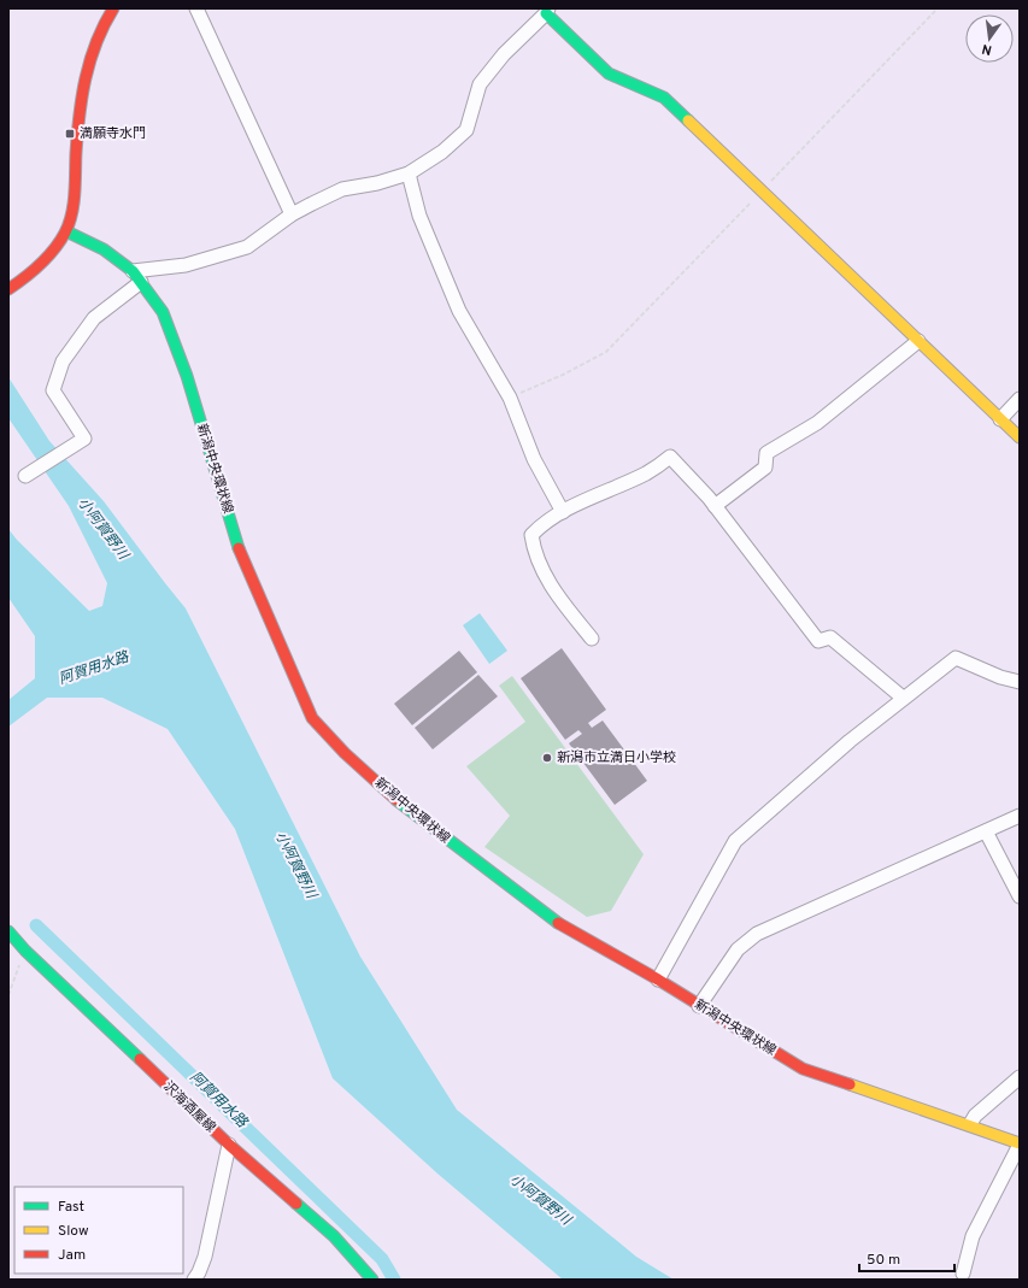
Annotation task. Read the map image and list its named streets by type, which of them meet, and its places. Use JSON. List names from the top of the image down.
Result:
{
  "streets": {
    "main road": ["新潟中央環状線", "沢海酒屋線"]
  },
  "water": ["小阿賀野川", "阿賀用水路"],
  "places": {
    "transit": ["満願寺水門"],
    "other": ["新潟市立満日小学校"]
  },
  "legend": ["Fast", "Slow", "Jam"],
  "scale_bar": "50 m",
  "north": "bottom"
}
